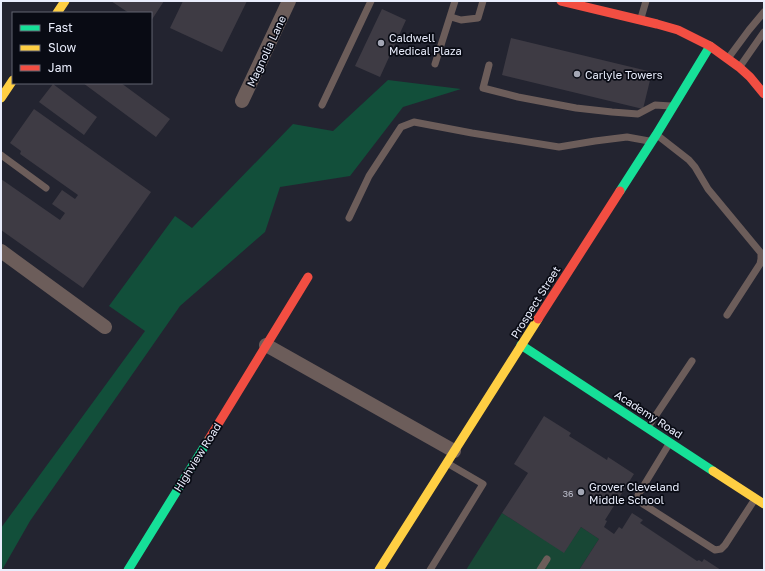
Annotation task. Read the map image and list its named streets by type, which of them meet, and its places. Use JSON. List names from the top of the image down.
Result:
{
  "streets": {
    "street": [
      "Magnolia Lane",
      "Prospect Street",
      "Academy Road",
      "Highview Road"
    ]
  },
  "crossings": [
    ["Prospect Street", "Academy Road"]
  ],
  "places": ["Caldwell Medical Plaza", "Carlyle Towers", "Grover Cleveland Middle School"],
  "house_numbers": ["36"],
  "legend": ["Fast", "Slow", "Jam"]
}
